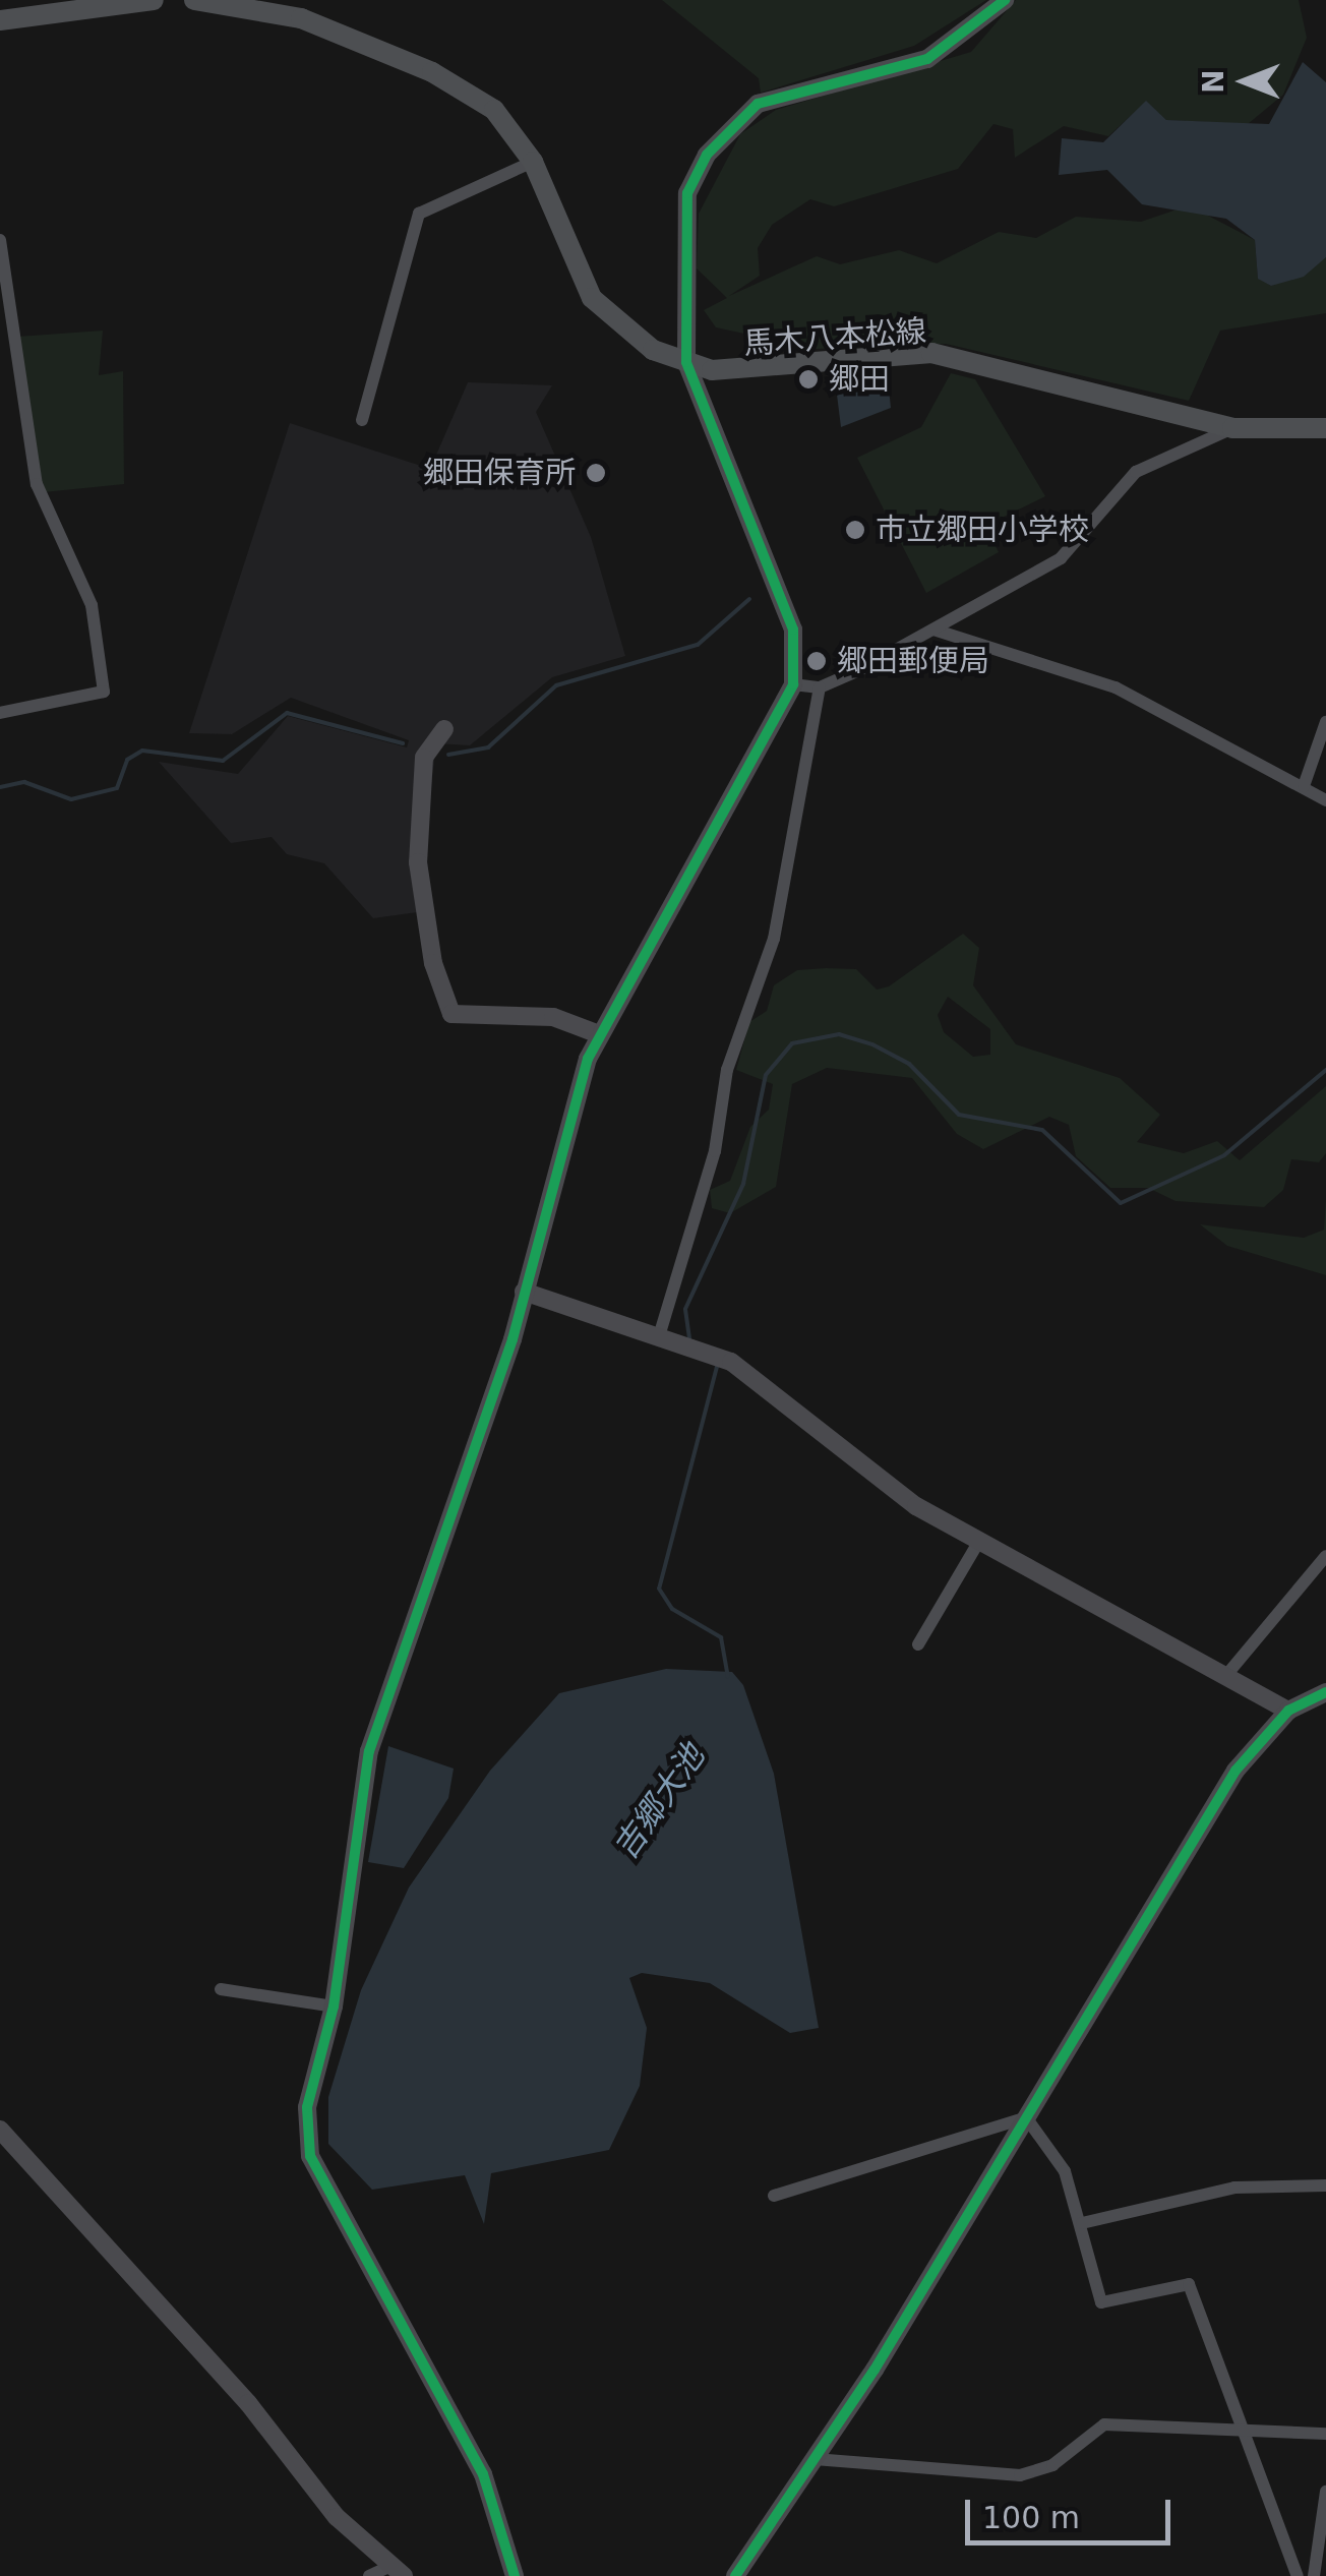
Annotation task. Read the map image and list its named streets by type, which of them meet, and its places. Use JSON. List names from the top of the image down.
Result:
{
  "streets": {
    "main road": ["馬木八本松線"]
  },
  "water": ["吉郷大池"],
  "places": [
    "郷田",
    "郷田保育所",
    "市立郷田小学校",
    "郷田郵便局"
  ],
  "scale_bar": "100 m",
  "north": "left"
}
